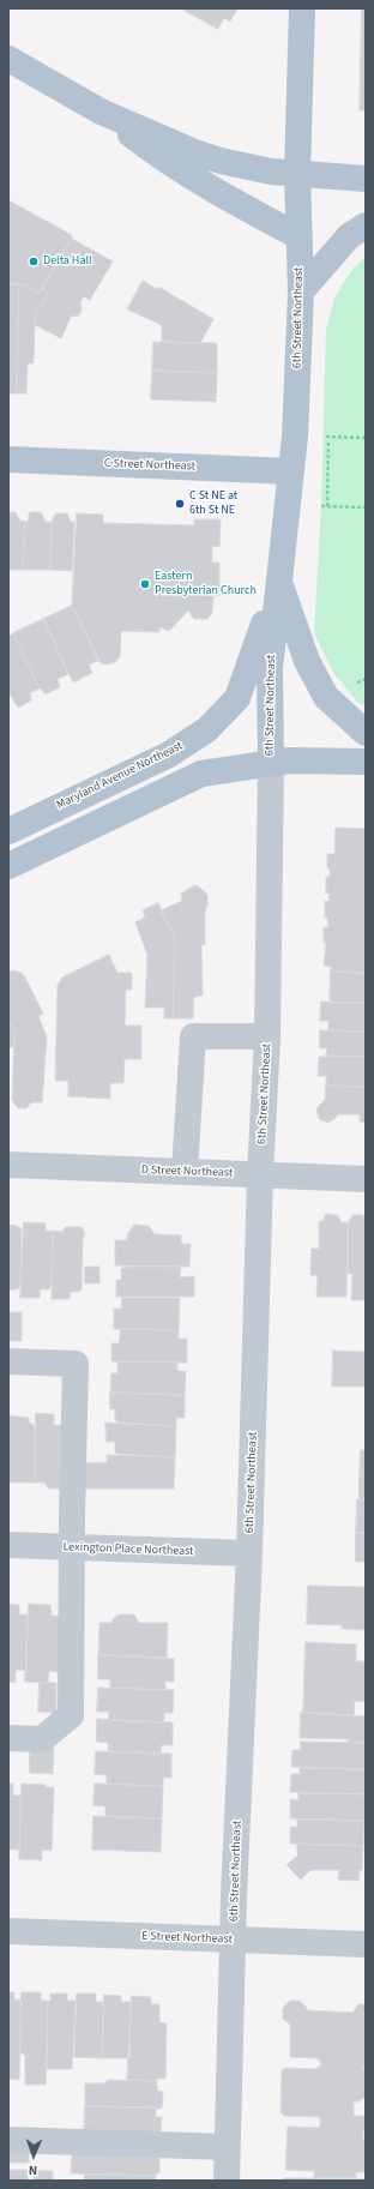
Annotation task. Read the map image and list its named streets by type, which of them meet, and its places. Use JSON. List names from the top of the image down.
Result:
{
  "streets": {
    "main road": ["6th Street Northeast", "C Street Northeast", "Maryland Avenue Northeast"],
    "street": ["D Street Northeast", "Lexington Place Northeast", "E Street Northeast"]
  },
  "crossings": [
    ["6th Street Northeast", "C Street Northeast"],
    ["6th Street Northeast", "Maryland Avenue Northeast"],
    ["6th Street Northeast", "D Street Northeast"],
    ["6th Street Northeast", "Lexington Place Northeast"],
    ["6th Street Northeast", "E Street Northeast"]
  ],
  "places": ["Delta Hall", "C St NE at 6th St NE", "Eastern Presbyterian Church"],
  "north": "bottom"
}
